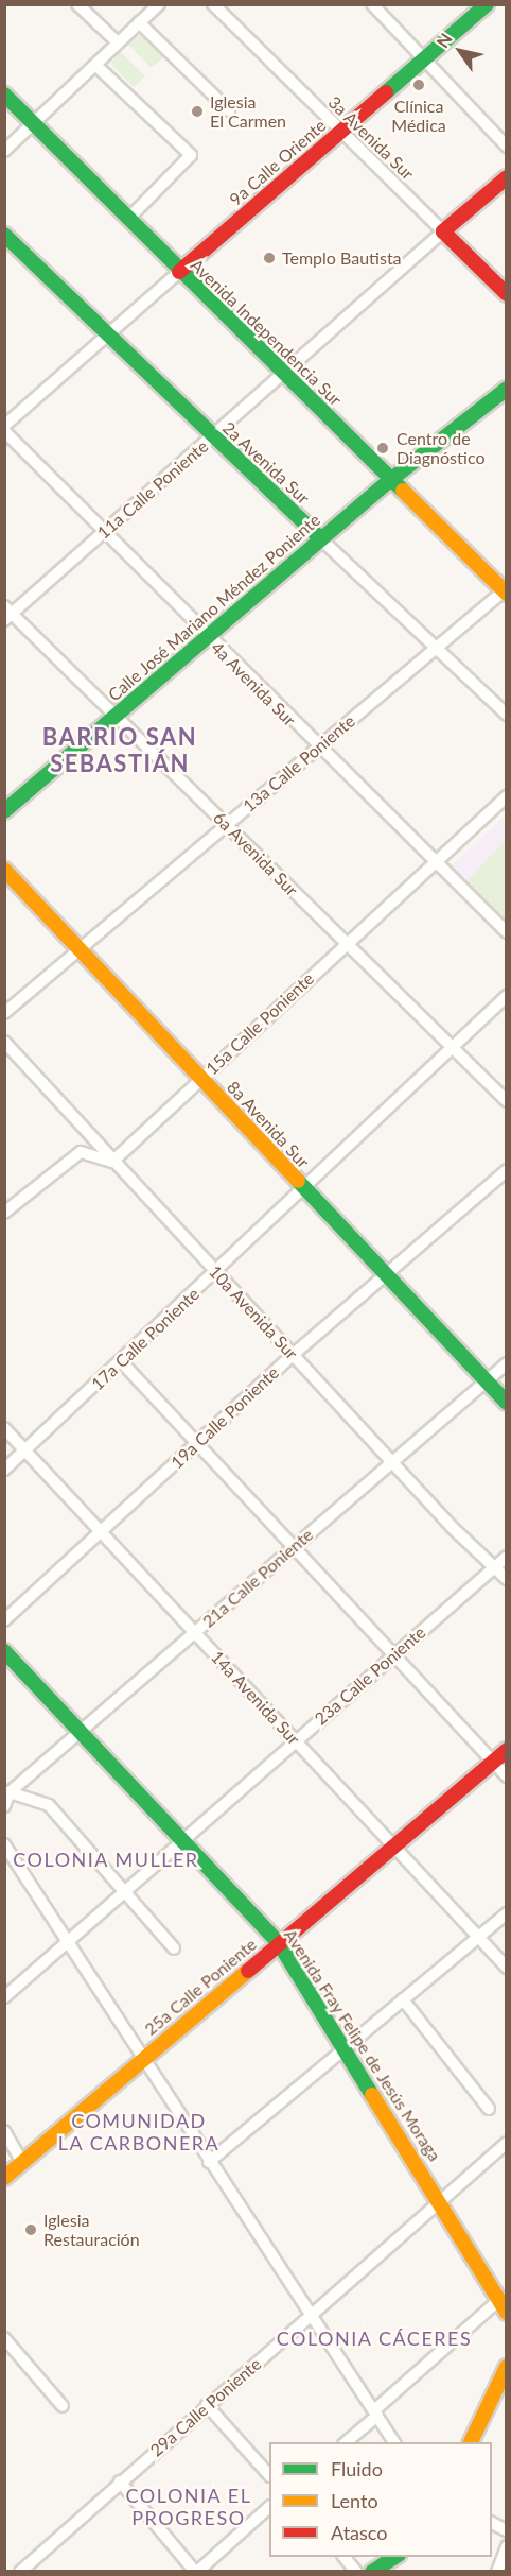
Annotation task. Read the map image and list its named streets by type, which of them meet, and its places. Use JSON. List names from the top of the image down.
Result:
{
  "streets": {
    "street": [
      "3a Avenida Sur",
      "9a Calle Oriente",
      "Avenida Independencia Sur",
      "2a Avenida Sur",
      "11a Calle Poniente",
      "Calle José Mariano Méndez Poniente",
      "4a Avenida Sur",
      "13a Calle Poniente",
      "6a Avenida Sur",
      "15a Calle Poniente",
      "8a Avenida Sur",
      "10a Avenida Sur",
      "17a Calle Poniente",
      "19a Calle Poniente",
      "21a Calle Poniente",
      "23a Calle Poniente",
      "14a Avenida Sur",
      "25a Calle Poniente",
      "Avenida Fray Felipe de Jesús Moraga",
      "29a Calle Poniente"
    ]
  },
  "crossings": [
    ["3a Avenida Sur", "9a Calle Oriente"],
    ["3a Avenida Sur", "11a Calle Poniente"],
    ["9a Calle Oriente", "Avenida Independencia Sur"],
    ["Avenida Independencia Sur", "11a Calle Poniente"],
    ["Avenida Independencia Sur", "Calle José Mariano Méndez Poniente"],
    ["Avenida Independencia Sur", "13a Calle Poniente"],
    ["2a Avenida Sur", "11a Calle Poniente"],
    ["2a Avenida Sur", "Calle José Mariano Méndez Poniente"],
    ["2a Avenida Sur", "13a Calle Poniente"],
    ["11a Calle Poniente", "4a Avenida Sur"],
    ["11a Calle Poniente", "6a Avenida Sur"],
    ["Calle José Mariano Méndez Poniente", "4a Avenida Sur"],
    ["Calle José Mariano Méndez Poniente", "6a Avenida Sur"],
    ["4a Avenida Sur", "13a Calle Poniente"],
    ["4a Avenida Sur", "15a Calle Poniente"],
    ["13a Calle Poniente", "6a Avenida Sur"],
    ["13a Calle Poniente", "8a Avenida Sur"],
    ["6a Avenida Sur", "15a Calle Poniente"],
    ["6a Avenida Sur", "17a Calle Poniente"],
    ["15a Calle Poniente", "8a Avenida Sur"],
    ["15a Calle Poniente", "10a Avenida Sur"],
    ["8a Avenida Sur", "17a Calle Poniente"],
    ["8a Avenida Sur", "19a Calle Poniente"],
    ["8a Avenida Sur", "21a Calle Poniente"],
    ["10a Avenida Sur", "17a Calle Poniente"],
    ["10a Avenida Sur", "19a Calle Poniente"],
    ["10a Avenida Sur", "21a Calle Poniente"],
    ["10a Avenida Sur", "23a Calle Poniente"],
    ["17a Calle Poniente", "14a Avenida Sur"],
    ["19a Calle Poniente", "14a Avenida Sur"],
    ["21a Calle Poniente", "14a Avenida Sur"],
    ["21a Calle Poniente", "Avenida Fray Felipe de Jesús Moraga"],
    ["23a Calle Poniente", "14a Avenida Sur"],
    ["23a Calle Poniente", "Avenida Fray Felipe de Jesús Moraga"],
    ["14a Avenida Sur", "25a Calle Poniente"],
    ["25a Calle Poniente", "Avenida Fray Felipe de Jesús Moraga"],
    ["Avenida Fray Felipe de Jesús Moraga", "29a Calle Poniente"]
  ],
  "districts": [
    "BARRIO SAN SEBASTIÁN",
    "COLONIA MULLER",
    "COMUNIDAD LA CARBONERA",
    "COLONIA CÁCERES",
    "COLONIA EL PROGRESO"
  ],
  "places": [
    "Clínica Médica",
    "Iglesia El Carmen",
    "Templo Bautista",
    "Centro de Diagnóstico",
    "Iglesia Restauración"
  ],
  "legend": ["Fluido", "Lento", "Atasco"],
  "north": "top left"
}
